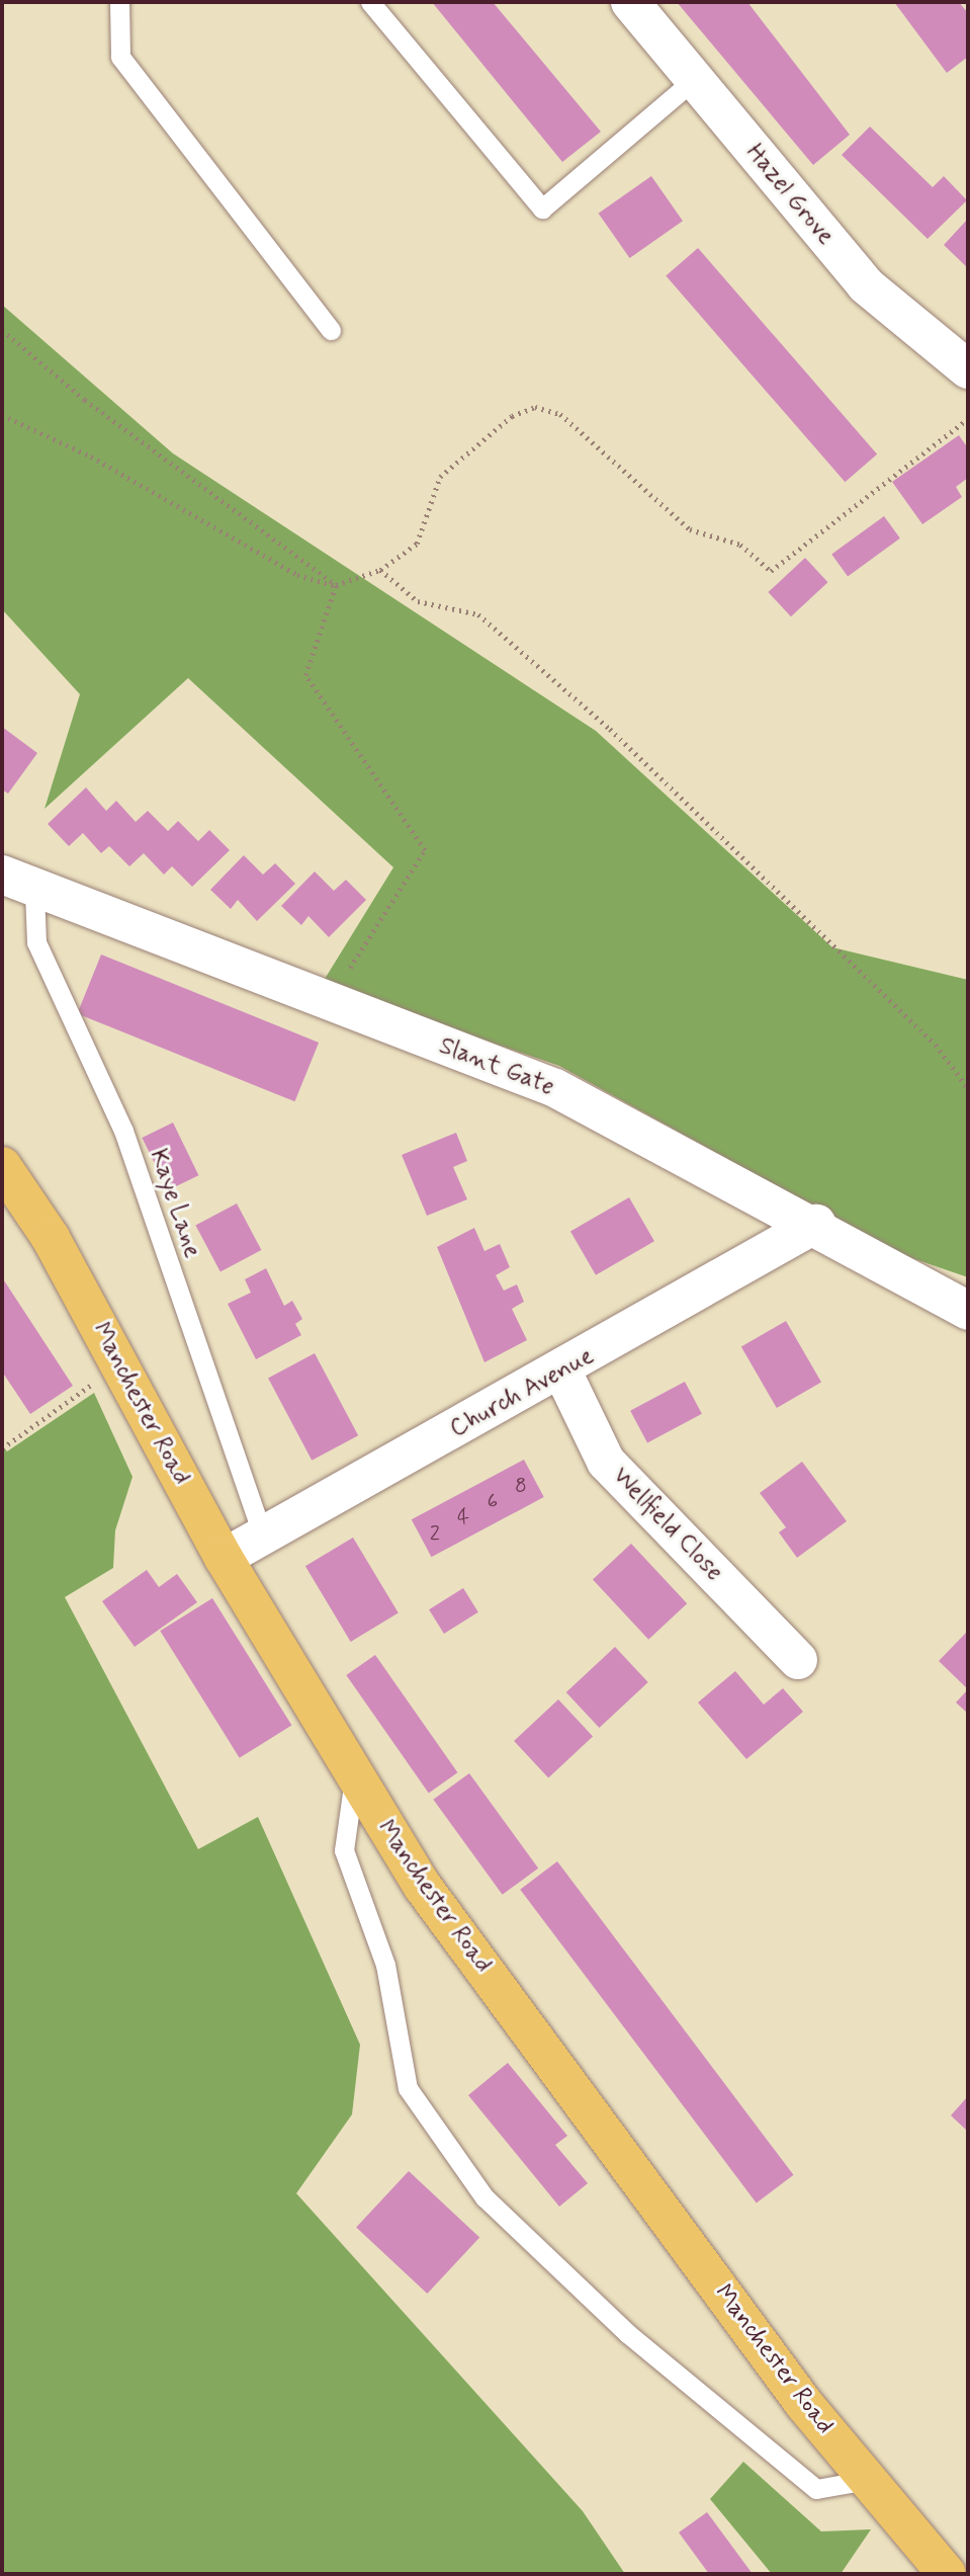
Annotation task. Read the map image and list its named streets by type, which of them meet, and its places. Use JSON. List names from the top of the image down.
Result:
{
  "streets": {
    "main road": ["Manchester Road"],
    "street": [
      "Hazel Grove",
      "Slant Gate",
      "Church Avenue",
      "Wellfield Close"
    ],
    "lane": ["Kaye Lane"]
  },
  "crossings": [
    ["Slant Gate", "Kaye Lane"],
    ["Slant Gate", "Church Avenue"],
    ["Kaye Lane", "Church Avenue"],
    ["Church Avenue", "Manchester Road"],
    ["Church Avenue", "Wellfield Close"]
  ],
  "house_numbers": [
    "8",
    "6",
    "4",
    "2"
  ]
}
